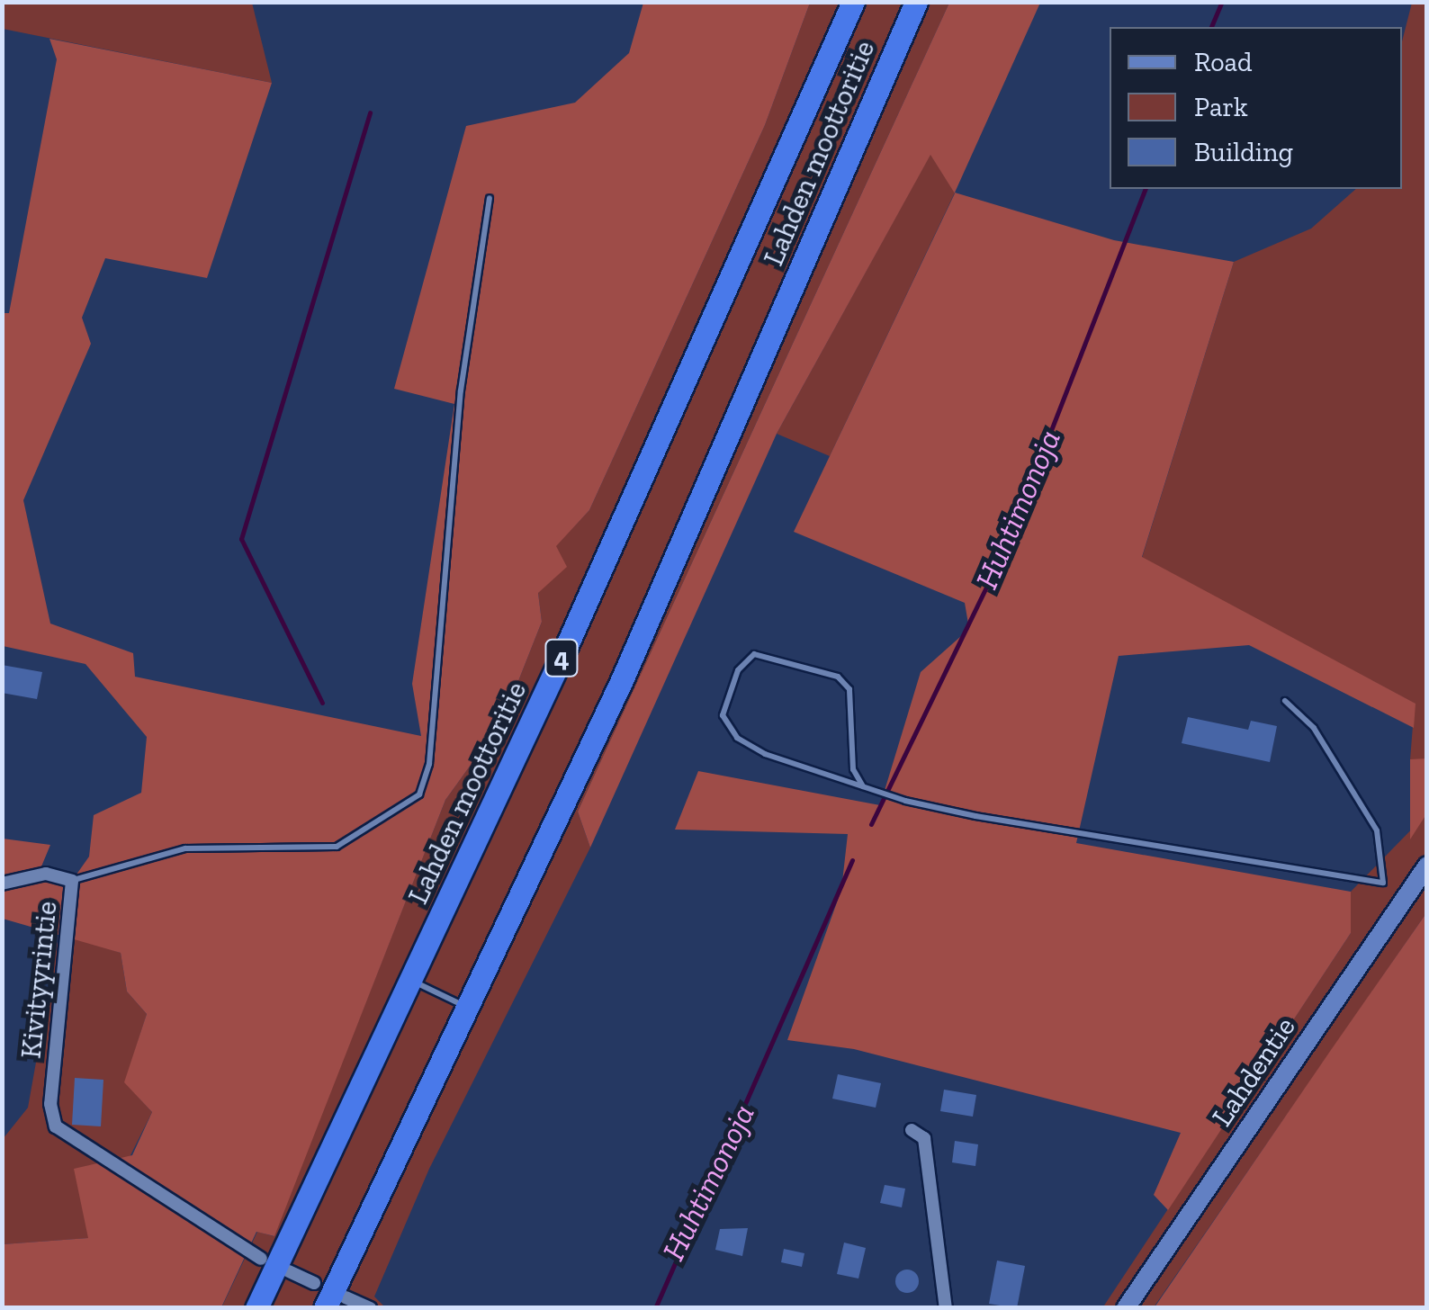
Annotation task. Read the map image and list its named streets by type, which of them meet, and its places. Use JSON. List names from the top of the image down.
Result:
{
  "streets": {
    "highway": ["Lahden moottoritie", "4"],
    "main road": ["Lahdentie"],
    "street": ["Kivityyrintie"]
  },
  "water": ["Huhtimonoja"],
  "legend": ["Road", "Park", "Building"]
}
